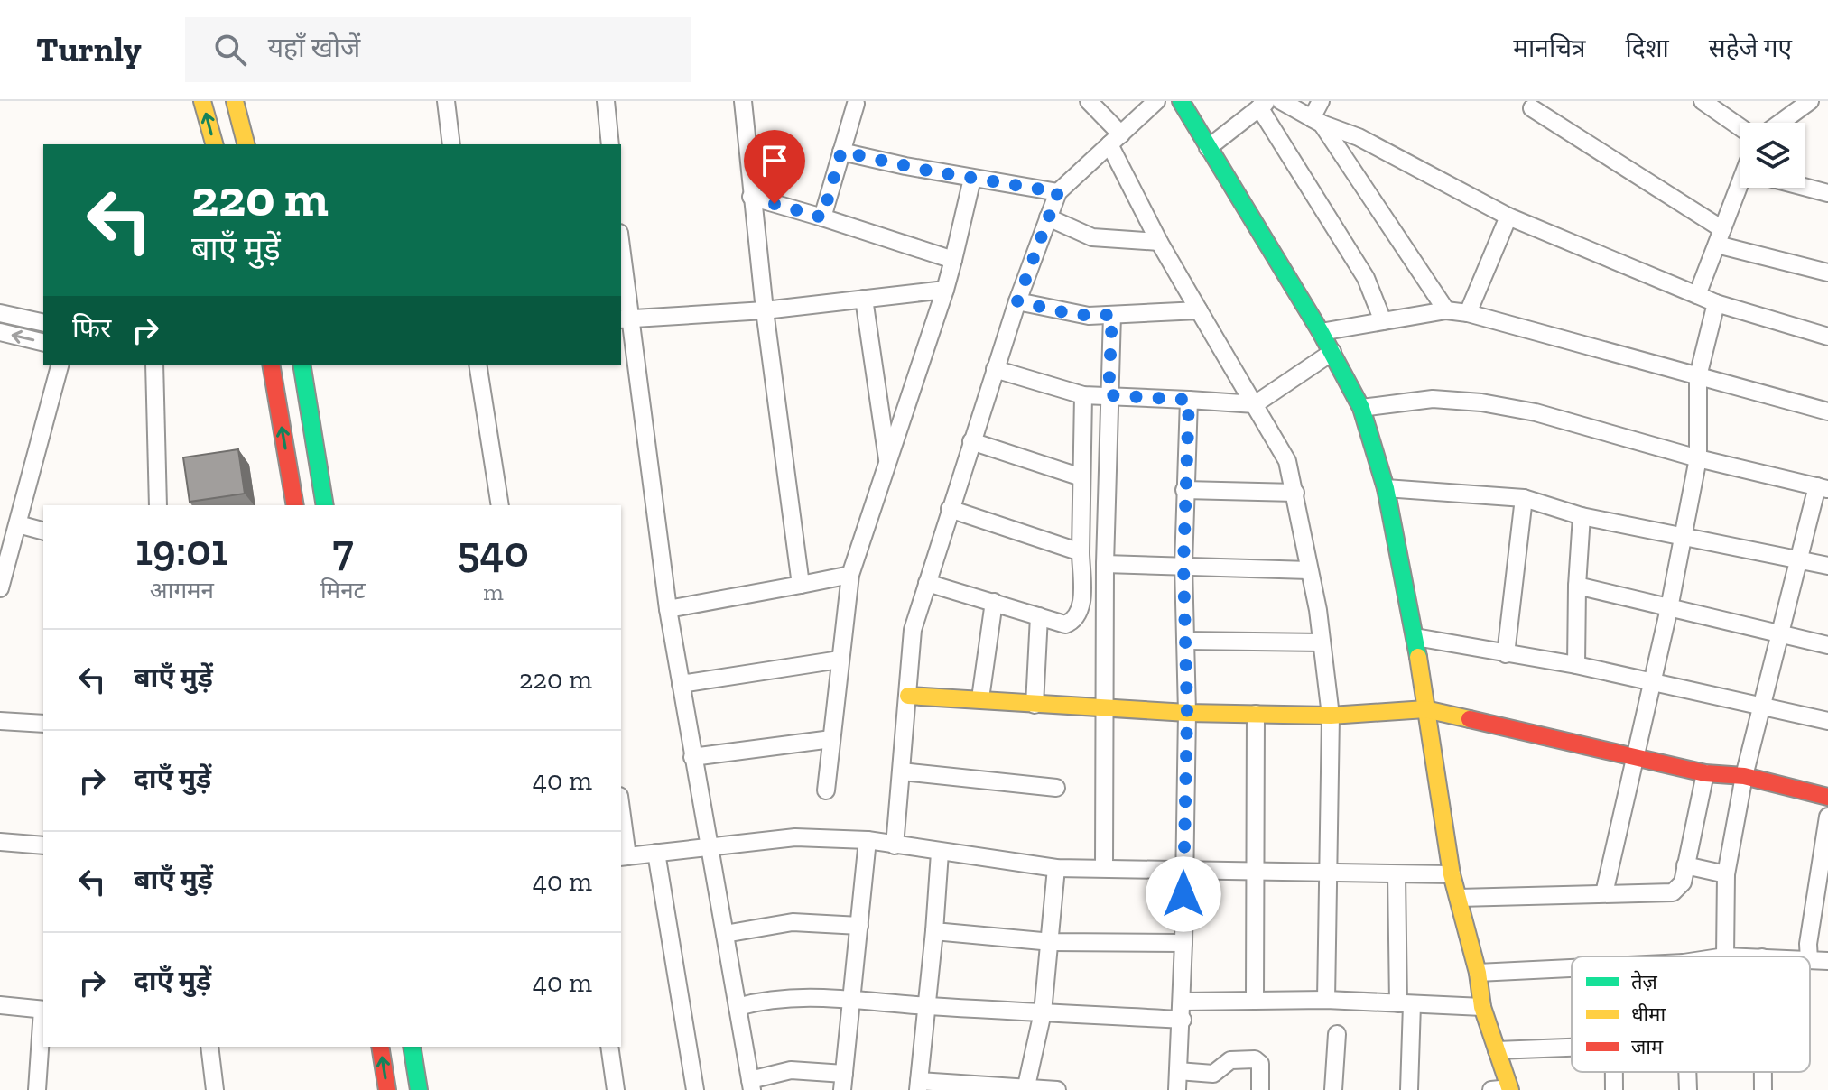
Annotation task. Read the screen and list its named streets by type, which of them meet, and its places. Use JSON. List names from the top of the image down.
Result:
{
  "legend": ["तेज़", "धीमा", "जाम"],
  "page": {
    "header": "Turnly",
    "search": "यहाँ खोजें",
    "nav": ["मानचित्र", "दिशा", "सहेजे गए"],
    "turn": ["220 m", "बाएँ मुड़ें"],
    "then": "फिर",
    "eta": [
      "19:01",
      "आगमन",
      "7",
      "मिनट",
      "540",
      "m"
    ],
    "list": [
      {
        "name": "बाएँ मुड़ें",
        "value": "220 m"
      },
      {
        "name": "दाएँ मुड़ें",
        "value": "40 m"
      },
      {
        "name": "बाएँ मुड़ें",
        "value": "40 m"
      },
      {
        "name": "दाएँ मुड़ें",
        "value": "40 m"
      }
    ]
  }
}
